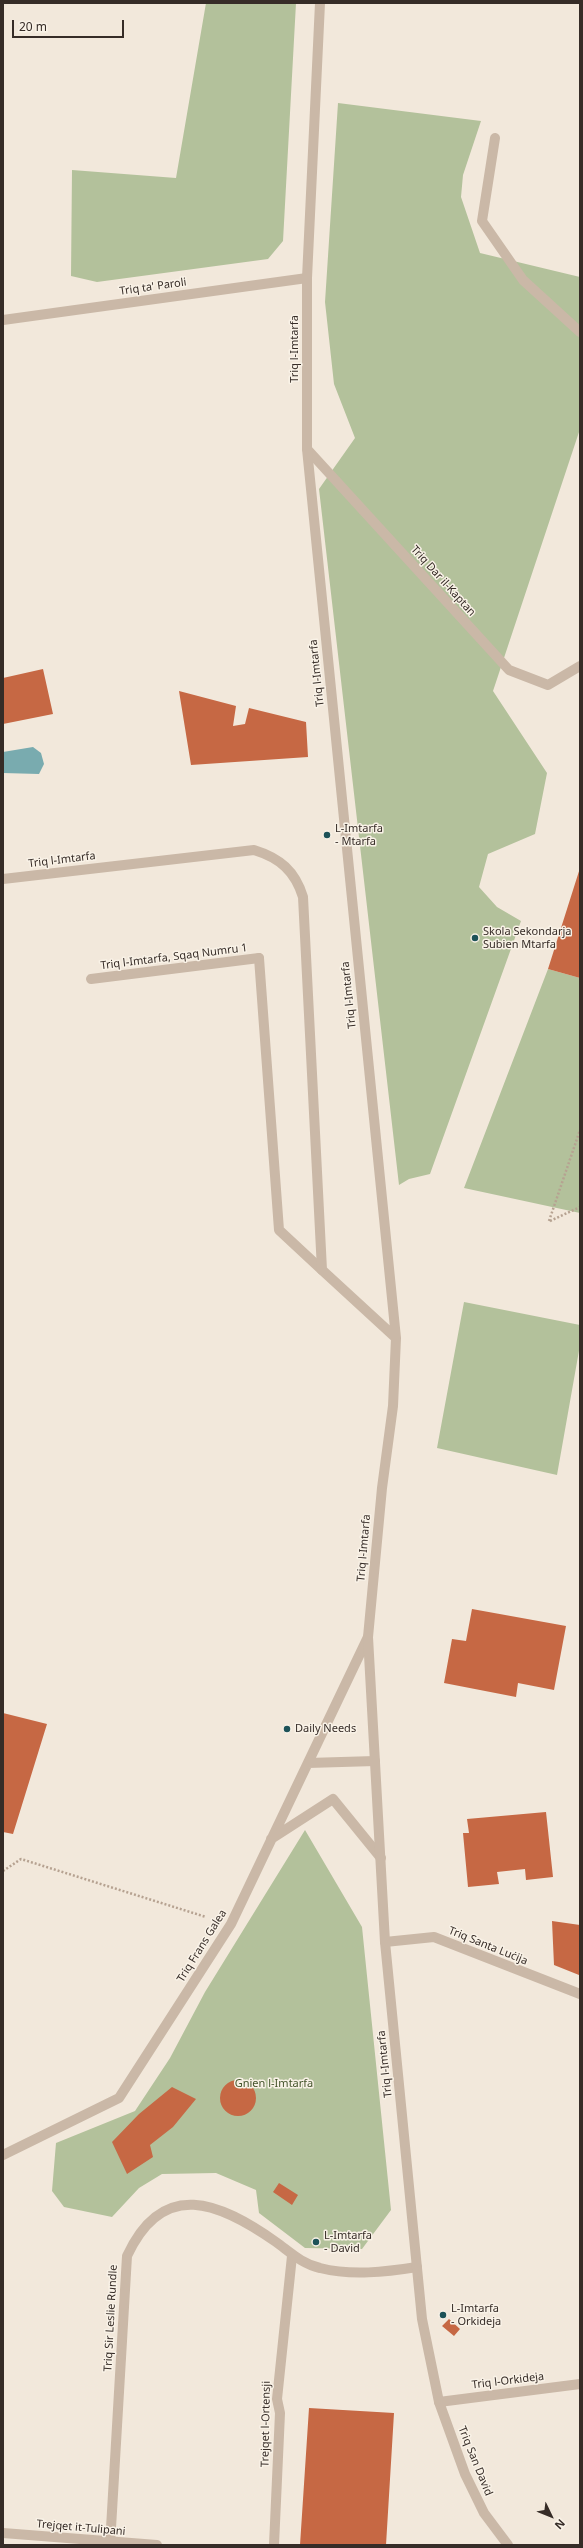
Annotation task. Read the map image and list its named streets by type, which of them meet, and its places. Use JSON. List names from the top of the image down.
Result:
{
  "streets": {
    "street": [
      "Triq ta' Paroli",
      "Triq l-Imtarfa",
      "Triq Dar il-Kaptan",
      "Triq l-Imtarfa, Sqaq Numru 1",
      "Triq Frans Galea",
      "Triq Santa Luċija",
      "Triq Sir Leslie Rundle",
      "Triq l-Orkideja",
      "Trejqet l-Ortensji",
      "Triq San David",
      "Trejqet it-Tulipani"
    ]
  },
  "crossings": [
    ["Triq ta' Paroli", "Triq l-Imtarfa"],
    ["Triq l-Imtarfa", "Triq Dar il-Kaptan"],
    ["Triq l-Imtarfa", "Triq l-Imtarfa, Sqaq Numru 1"],
    ["Triq l-Imtarfa", "Triq Frans Galea"],
    ["Triq l-Imtarfa", "Triq Santa Luċija"],
    ["Triq l-Imtarfa", "Triq Sir Leslie Rundle"],
    ["Triq l-Imtarfa", "Triq l-Orkideja"],
    ["Triq l-Imtarfa", "Triq San David"],
    ["Triq Sir Leslie Rundle", "Trejqet l-Ortensji"],
    ["Triq Sir Leslie Rundle", "Trejqet it-Tulipani"],
    ["Triq l-Orkideja", "Triq San David"]
  ],
  "parks": ["Gnien l-Imtarfa"],
  "places": [
    "L-Imtarfa - Mtarfa",
    "Skola Sekondarja Subien Mtarfa",
    "Daily Needs",
    "L-Imtarfa - David",
    "L-Imtarfa - Orkideja"
  ],
  "scale_bar": "20 m",
  "north": "bottom right"
}
